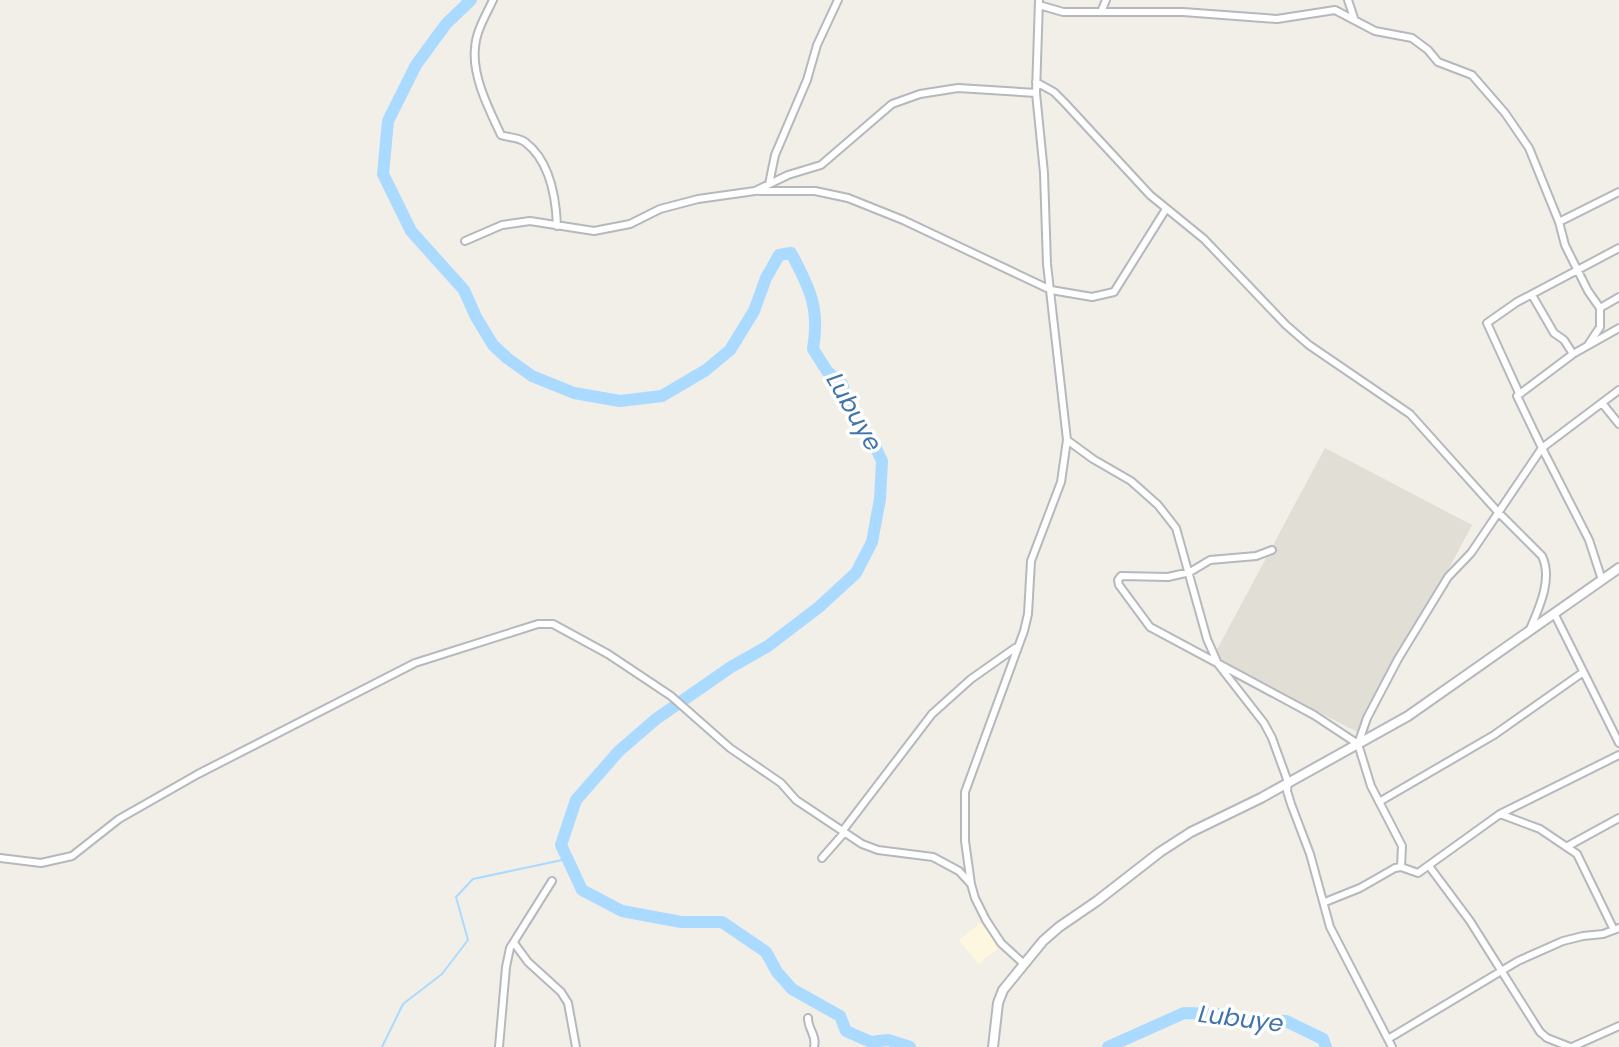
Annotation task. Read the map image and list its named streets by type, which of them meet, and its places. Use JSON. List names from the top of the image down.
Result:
{
  "water": ["Lubuye"]
}
